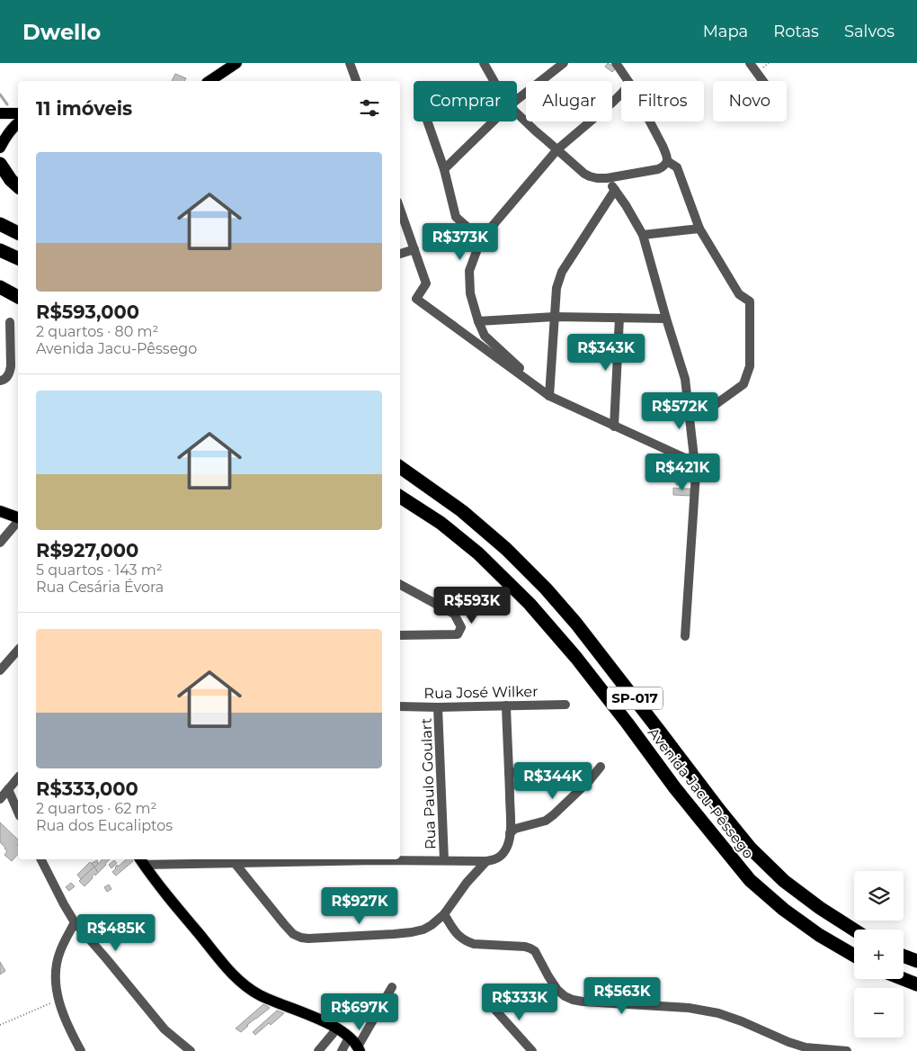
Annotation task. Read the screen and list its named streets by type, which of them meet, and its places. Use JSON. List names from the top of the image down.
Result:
{
  "streets": {
    "highway": ["SP-017", "Avenida Jacu-Pêssego"],
    "street": ["Rua José Wilker", "Rua Paulo Goulart"]
  },
  "crossings": [
    ["Rua José Wilker", "Rua Paulo Goulart"]
  ],
  "page": {
    "header": "Dwello",
    "nav": ["Mapa", "Rotas", "Salvos"],
    "chip": [
      "Comprar",
      "Alugar",
      "Filtros",
      "Novo"
    ],
    "heading": "11 imóveis",
    "list": [
      {
        "name": "R$593,000",
        "note": "2 quartos · 80 m² · Avenida Jacu-Pêssego"
      },
      {
        "name": "R$927,000",
        "note": "5 quartos · 143 m² · Rua Cesária Évora"
      },
      {
        "name": "R$333,000",
        "note": "2 quartos · 62 m² · Rua dos Eucaliptos"
      }
    ],
    "price": [
      "R$373K",
      "R$343K",
      "R$572K",
      "R$421K",
      "R$593K",
      "R$344K",
      "R$927K",
      "R$485K",
      "R$563K",
      "R$333K",
      "R$697K"
    ],
    "map_buttons": ["+", "−"]
  }
}
